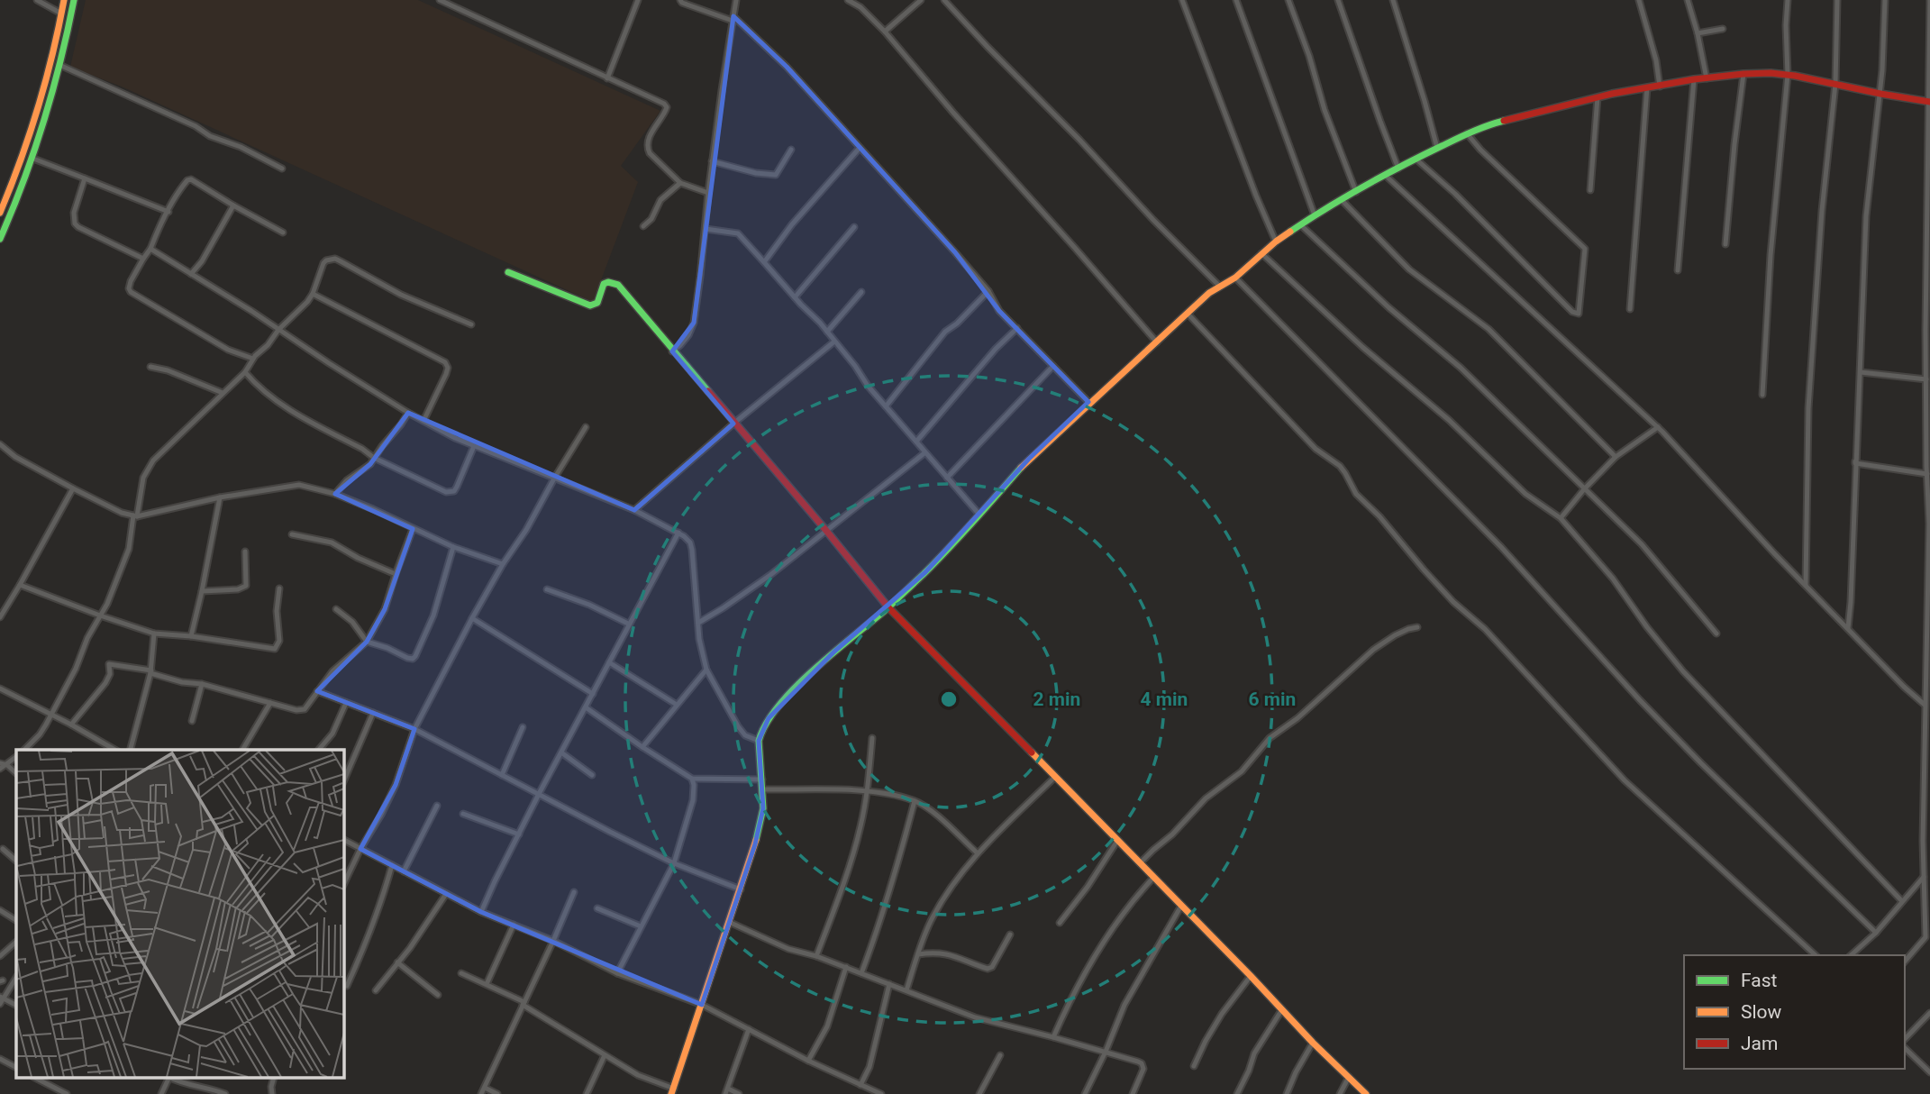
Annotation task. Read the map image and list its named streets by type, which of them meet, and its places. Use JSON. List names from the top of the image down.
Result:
{
  "legend": ["Fast", "Slow", "Jam"],
  "rings": ["2 min", "4 min", "6 min"]
}
